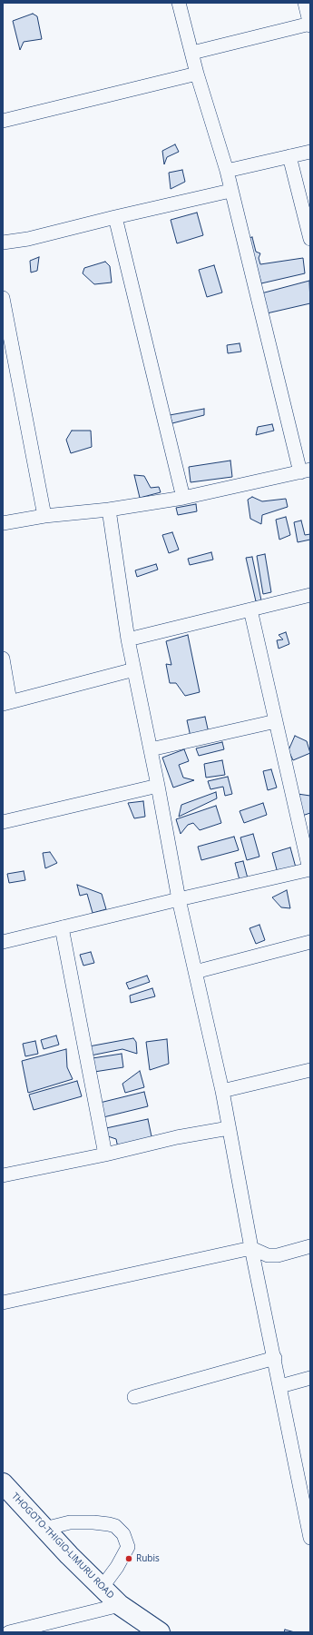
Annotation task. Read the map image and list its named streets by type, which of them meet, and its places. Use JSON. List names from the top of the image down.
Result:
{
  "streets": {
    "highway": ["THOGOTO-THIGIO-LIMURU ROAD"]
  },
  "places": ["Rubis"]
}
